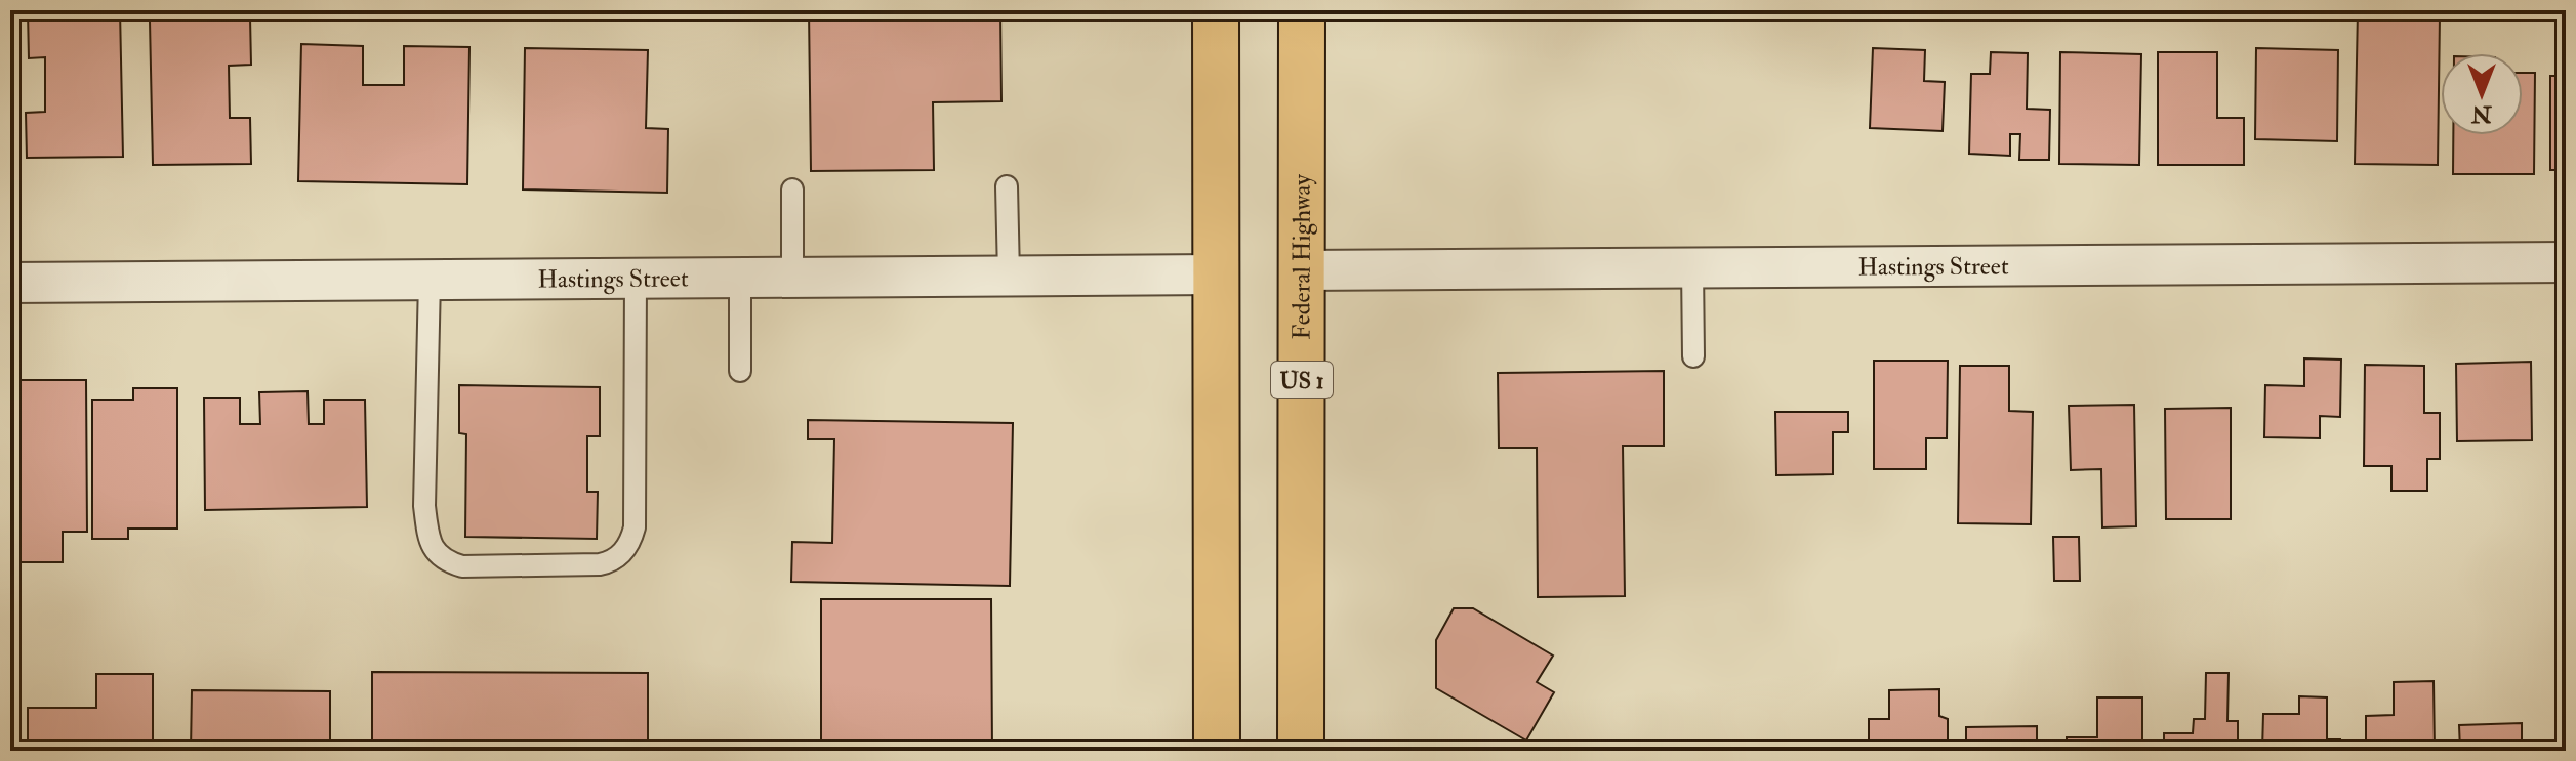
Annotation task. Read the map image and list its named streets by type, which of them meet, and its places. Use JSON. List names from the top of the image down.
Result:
{
  "streets": {
    "main road": ["Federal Highway", "US 1"],
    "street": ["Hastings Street"]
  },
  "crossings": [
    ["Federal Highway", "Hastings Street"]
  ],
  "north": "bottom"
}
